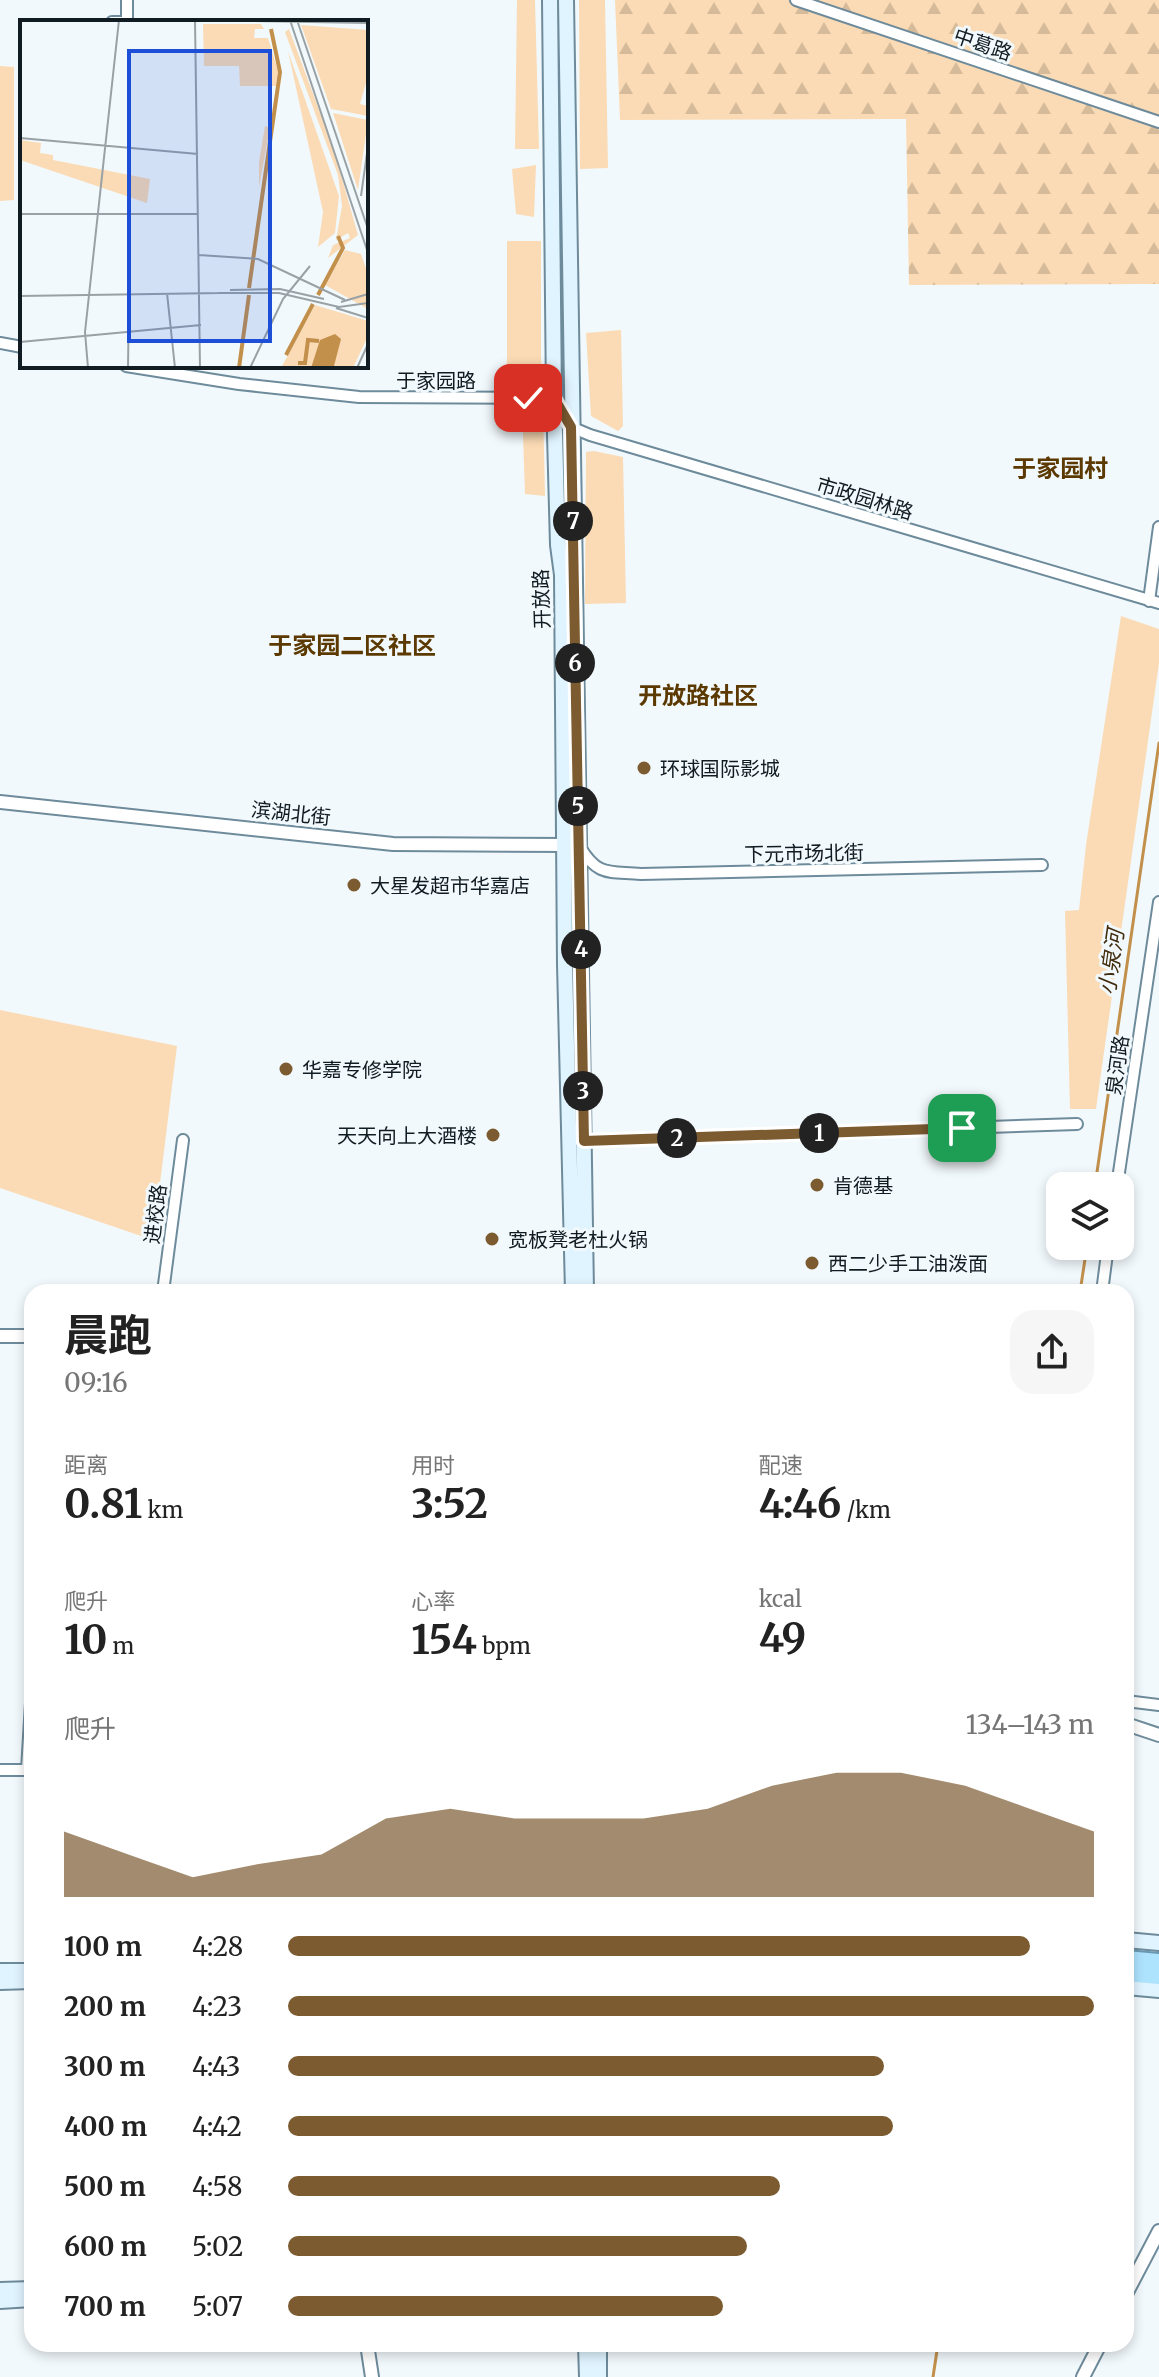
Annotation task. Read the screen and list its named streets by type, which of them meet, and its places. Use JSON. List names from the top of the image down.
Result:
{
  "streets": {
    "main road": ["开放路"],
    "street": [
      "中葛路",
      "于家园路",
      "市政园林路",
      "滨湖北街",
      "下元市场北街",
      "泉河路",
      "进校路"
    ]
  },
  "crossings": [
    ["于家园路", "开放路"],
    ["市政园林路", "开放路"],
    ["开放路", "滨湖北街"],
    ["开放路", "下元市场北街"],
    ["滨湖北街", "下元市场北街"]
  ],
  "districts": ["于家园村", "于家园二区社区", "开放路社区"],
  "water": ["小泉河"],
  "places": [
    "环球国际影城",
    "大星发超市华嘉店",
    "华嘉专修学院",
    "天天向上大酒楼",
    "肯德基",
    "宽板凳老杜火锅",
    "西二少手工油泼面"
  ],
  "page": {
    "pins": [
      "7",
      "6",
      "5",
      "4",
      "3",
      "1",
      "2"
    ],
    "heading": ["晨跑", "09:16"],
    "stats": [
      ["距离", "0.81 km"],
      ["用时", "3:52"],
      ["配速", "4:46 /km"],
      ["爬升", "10 m"],
      ["心率", "154 bpm"],
      ["kcal", "49"]
    ],
    "chart": ["爬升", "134–143 m"],
    "list": [
      {
        "name": "100 m",
        "note": "4:28"
      },
      {
        "name": "200 m",
        "note": "4:23"
      },
      {
        "name": "300 m",
        "note": "4:43"
      },
      {
        "name": "400 m",
        "note": "4:42"
      },
      {
        "name": "500 m",
        "note": "4:58"
      },
      {
        "name": "600 m",
        "note": "5:02"
      },
      {
        "name": "700 m",
        "note": "5:07"
      }
    ]
  }
}
